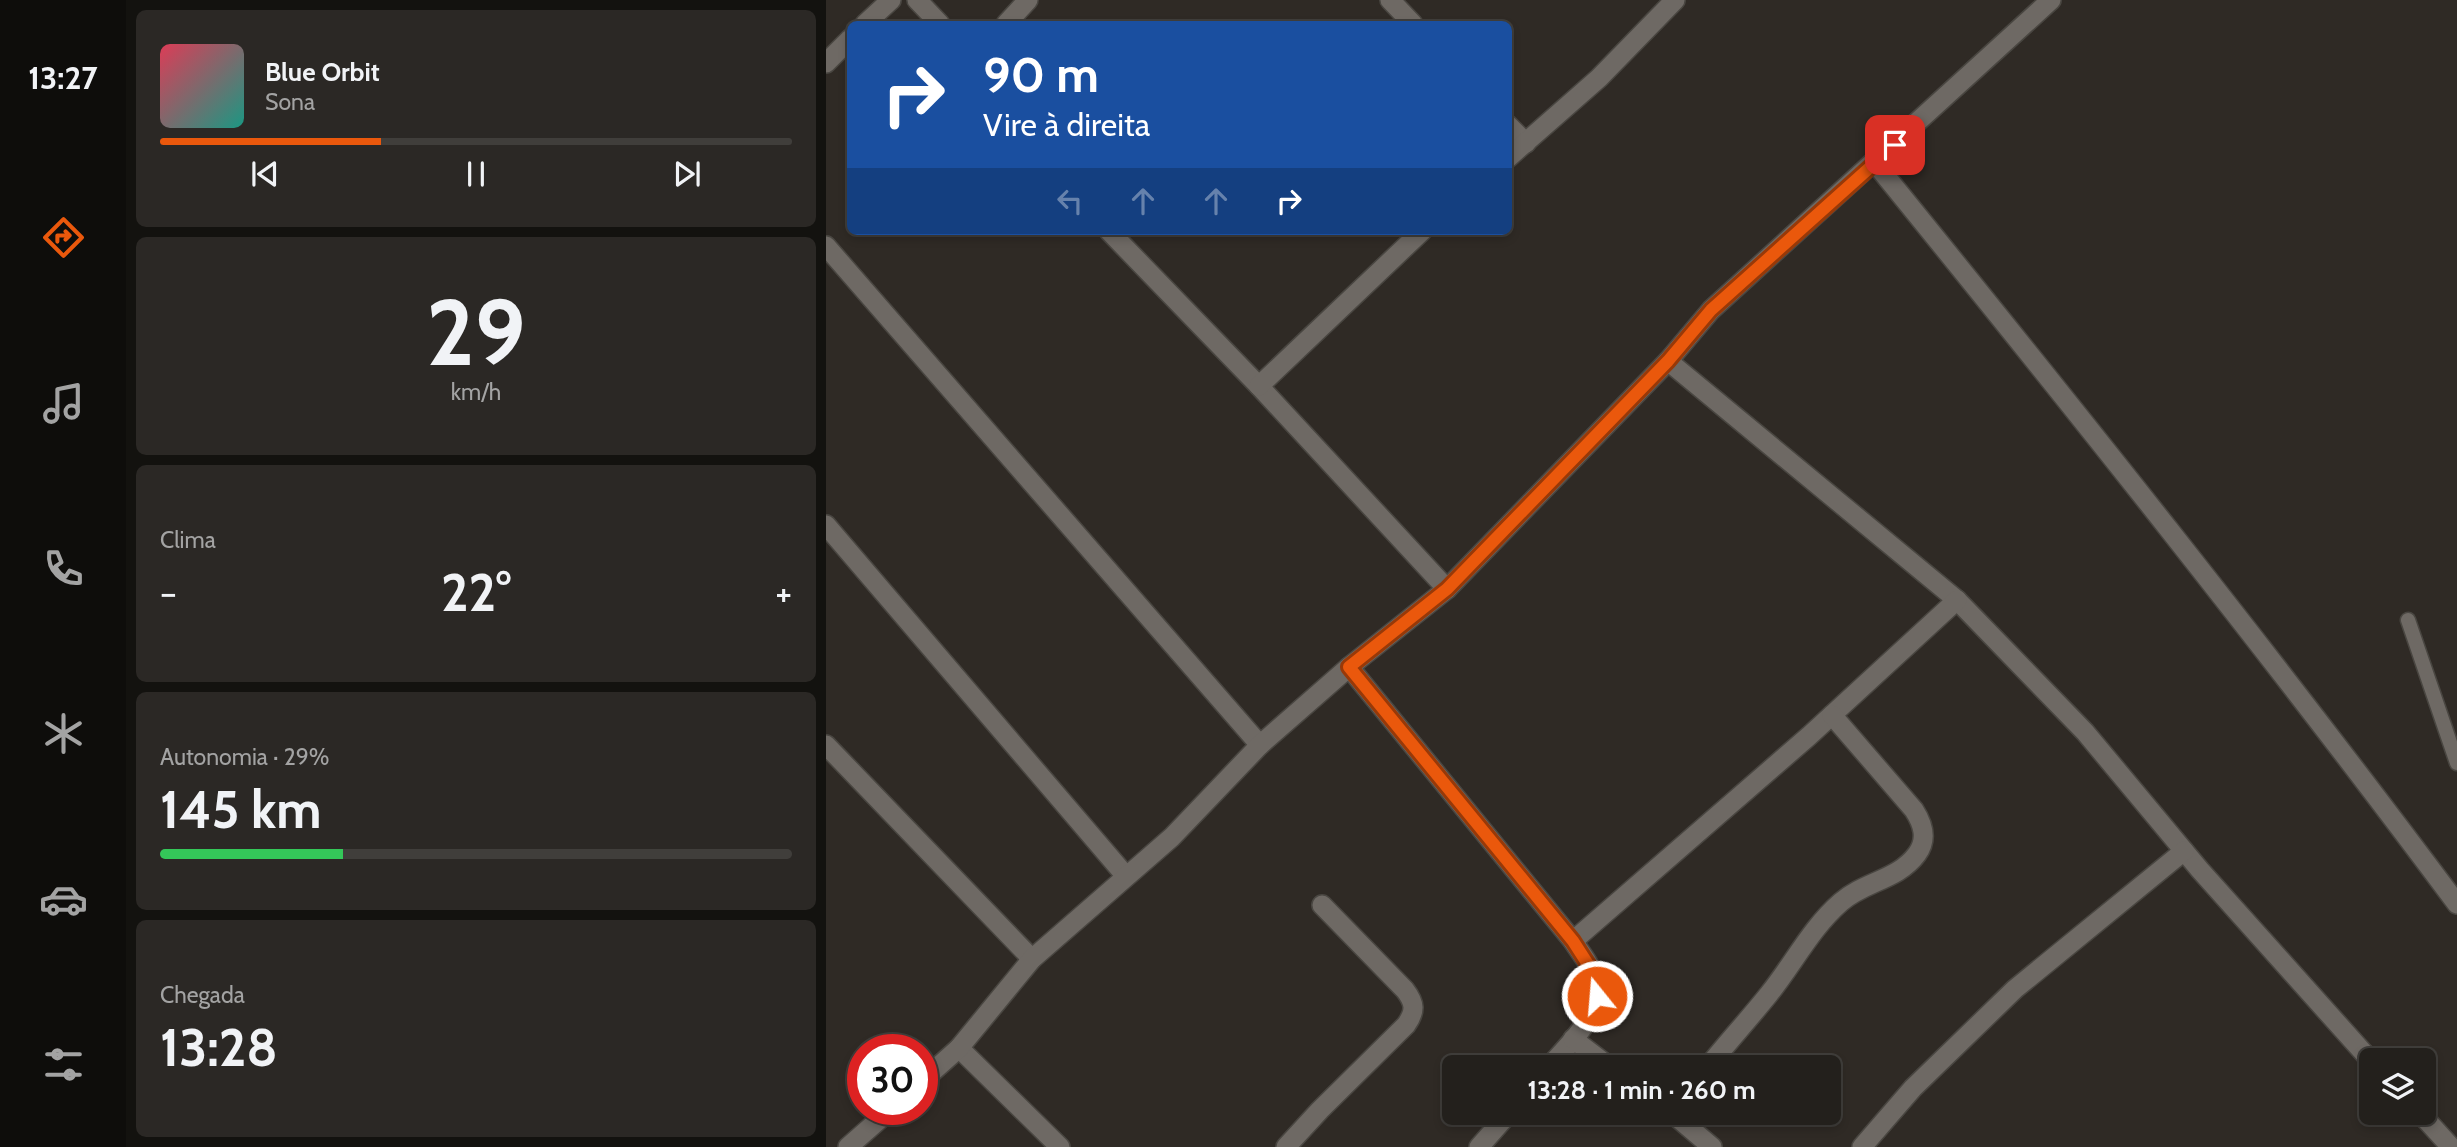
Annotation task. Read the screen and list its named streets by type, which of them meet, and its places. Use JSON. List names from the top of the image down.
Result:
{
  "page": {
    "tabs": "13:27",
    "turn": ["90 m", "Vire à direita"],
    "song": ["Blue Orbit", "Sona"],
    "tile": [
      ["29", "km/h"],
      "Clima",
      ["Autonomia · 29%", "145 km"],
      ["Chegada", "13:28"]
    ],
    "heat": ["−", "22°", "+"],
    "limit": "30",
    "trip": "13:28 · 1 min · 260 m"
  }
}
